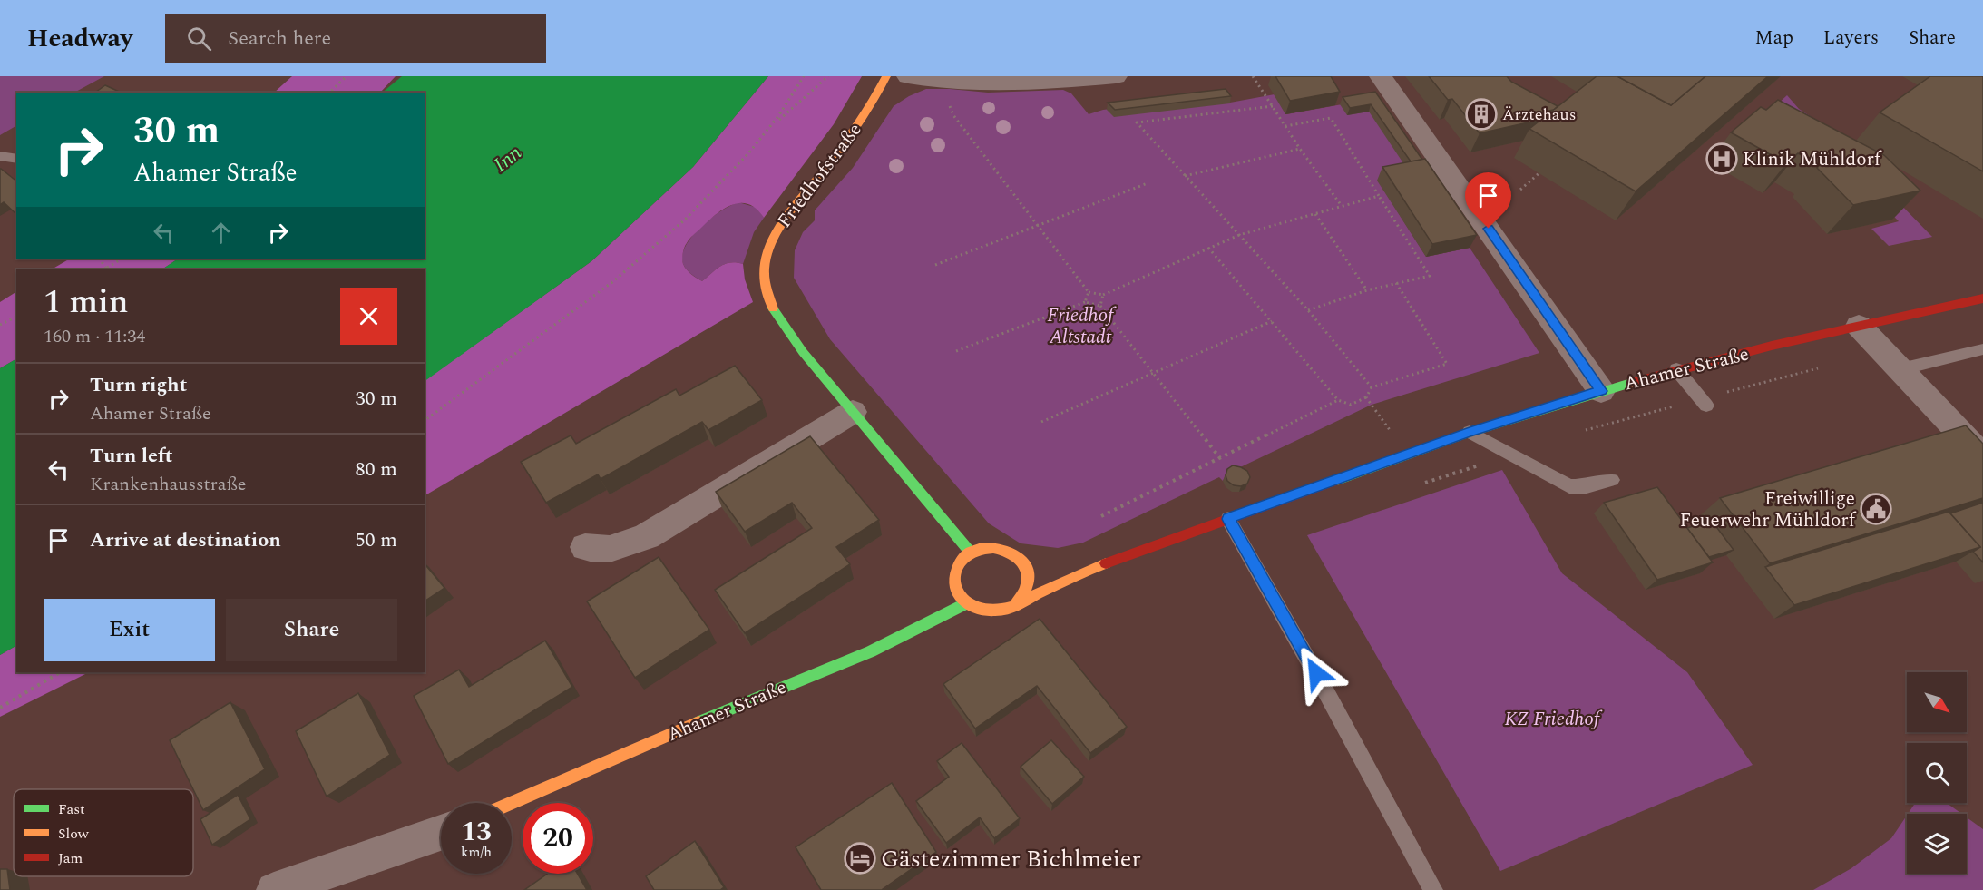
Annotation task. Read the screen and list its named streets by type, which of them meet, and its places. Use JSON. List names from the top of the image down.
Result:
{
  "streets": {
    "street": ["Friedhofstraße", "Ahamer Straße"]
  },
  "crossings": [
    ["Friedhofstraße", "Ahamer Straße"]
  ],
  "water": ["Inn"],
  "parks": ["Friedhof Altstadt", "KZ Friedhof"],
  "places": {
    "building": ["Ärztehaus"],
    "hospital": ["Klinik Mühldorf"],
    "public building": ["Freiwillige Feuerwehr Mühldorf"],
    "hotel": ["Gästezimmer Bichlmeier"]
  },
  "legend": ["Fast", "Slow", "Jam"],
  "north": "bottom right",
  "page": {
    "header": "Headway",
    "search": "Search here",
    "nav": ["Map", "Layers", "Share"],
    "turn": ["30 m", "Ahamer Straße"],
    "heading": ["1 min", "160 m · 11:34"],
    "list": [
      {
        "name": "Turn right",
        "note": "Ahamer Straße",
        "value": "30 m"
      },
      {
        "name": "Turn left",
        "note": "Krankenhausstraße",
        "value": "80 m"
      },
      {
        "name": "Arrive at destination",
        "value": "50 m"
      }
    ],
    "buttons": ["Exit", "Share"],
    "speed": "13 km/h",
    "limit": "20"
  }
}
